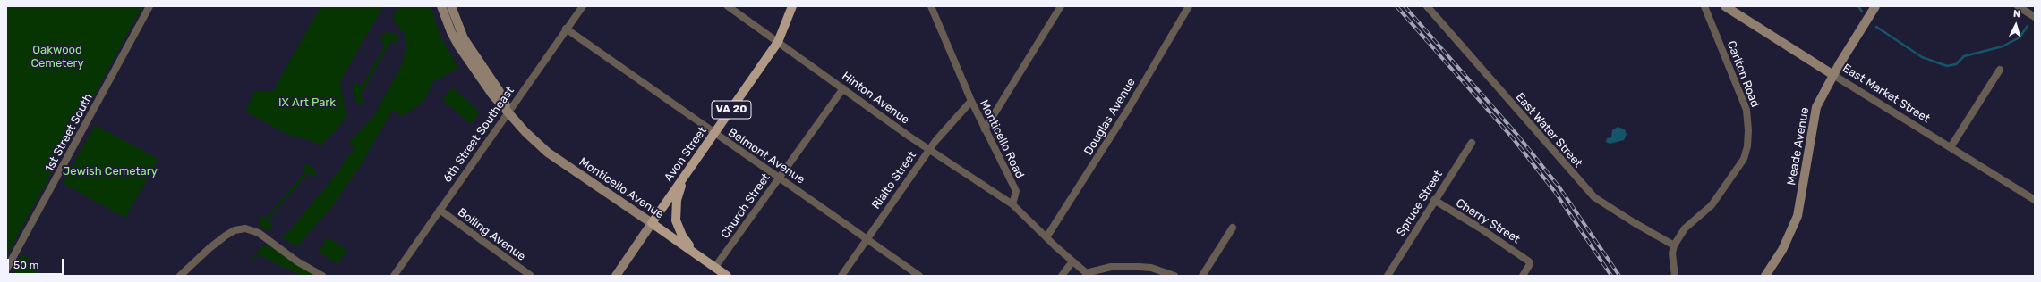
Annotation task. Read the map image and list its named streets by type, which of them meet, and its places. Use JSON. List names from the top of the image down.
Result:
{
  "streets": {
    "main road": [
      "East Market Street",
      "VA 20",
      "Meade Avenue",
      "Avon Street",
      "Monticello Avenue"
    ],
    "street": [
      "Carlton Road",
      "Hinton Avenue",
      "Douglas Avenue",
      "East Water Street",
      "1st Street South",
      "6th Street Southeast",
      "Monticello Road",
      "Belmont Avenue",
      "Rialto Street",
      "Spruce Street",
      "Church Street",
      "Cherry Street",
      "Bolling Avenue"
    ]
  },
  "crossings": [
    ["Carlton Road", "East Water Street"],
    ["East Market Street", "Meade Avenue"],
    ["Hinton Avenue", "Monticello Road"],
    ["Hinton Avenue", "Avon Street"],
    ["Hinton Avenue", "Rialto Street"],
    ["Hinton Avenue", "Church Street"],
    ["VA 20", "Avon Street"],
    ["VA 20", "Monticello Avenue"],
    ["6th Street Southeast", "Belmont Avenue"],
    ["6th Street Southeast", "Monticello Avenue"],
    ["6th Street Southeast", "Bolling Avenue"],
    ["Monticello Road", "Rialto Street"],
    ["Avon Street", "Belmont Avenue"],
    ["Avon Street", "Monticello Avenue"],
    ["Belmont Avenue", "Rialto Street"],
    ["Belmont Avenue", "Church Street"],
    ["Monticello Avenue", "Church Street"],
    ["Spruce Street", "Cherry Street"]
  ],
  "parks": ["Oakwood Cemetery", "IX Art Park", "Jewish Cemetary"],
  "scale_bar": "50 m",
  "north": "top"
}
